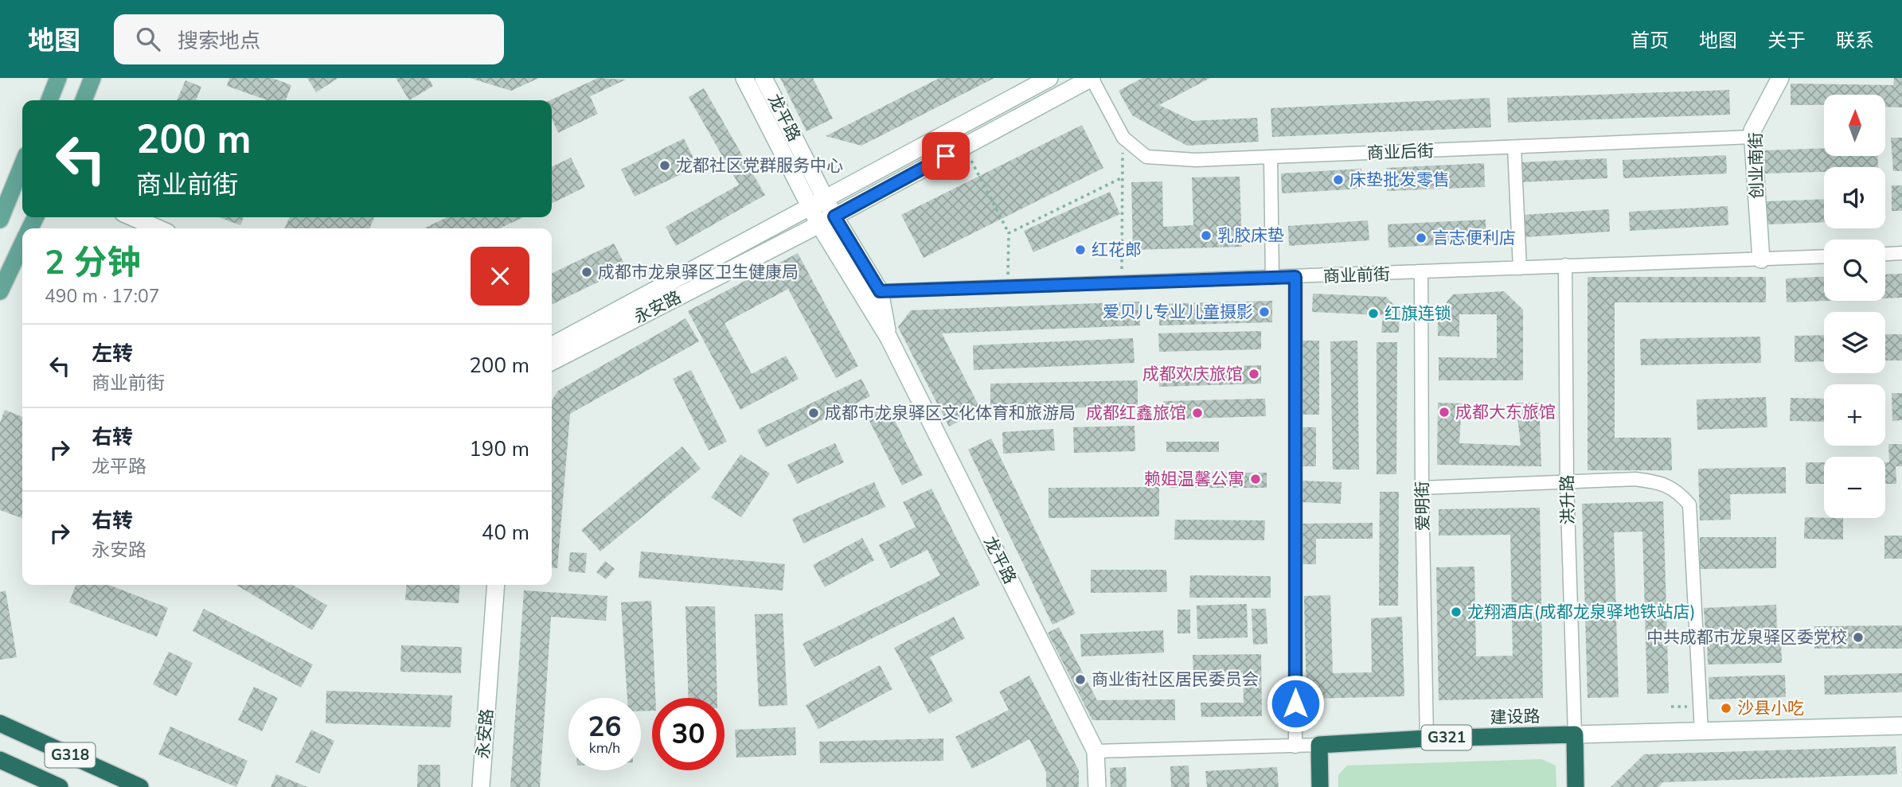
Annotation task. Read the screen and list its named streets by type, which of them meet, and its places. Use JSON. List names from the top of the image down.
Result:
{
  "streets": {
    "highway": ["建设路", "G321", "G318"],
    "street": [
      "龙平路",
      "商业后街",
      "创业南街",
      "商业前街",
      "永安路",
      "洪升路",
      "爱明街"
    ]
  },
  "crossings": [
    ["龙平路", "商业前街"],
    ["龙平路", "永安路"],
    ["龙平路", "建设路"],
    ["商业后街", "创业南街"],
    ["商业后街", "永安路"],
    ["创业南街", "商业前街"],
    ["商业前街", "洪升路"],
    ["商业前街", "爱明街"],
    ["洪升路", "建设路"],
    ["爱明街", "建设路"]
  ],
  "places": [
    "龙都社区党群服务中心",
    "床垫批发零售",
    "乳胶床垫",
    "言志便利店",
    "红花郎",
    "成都市龙泉驿区卫生健康局",
    "爱贝儿专业儿童摄影",
    "红旗连锁",
    "成都欢庆旅馆",
    "成都大东旅馆",
    "成都市龙泉驿区文化体育和旅游局",
    "成都红鑫旅馆",
    "赖姐温馨公寓",
    "龙翔酒店(成都龙泉驿地铁站店)",
    "中共成都市龙泉驿区委党校",
    "商业街社区居民委员会",
    "沙县小吃"
  ],
  "north": "top",
  "page": {
    "header": "地图",
    "search": "搜索地点",
    "nav": [
      "首页",
      "地图",
      "关于",
      "联系"
    ],
    "map_buttons": ["+", "−"],
    "turn": ["200 m", "商业前街"],
    "heading": ["2 分钟", "490 m · 17:07"],
    "list": [
      {
        "name": "左转",
        "note": "商业前街",
        "value": "200 m"
      },
      {
        "name": "右转",
        "note": "龙平路",
        "value": "190 m"
      },
      {
        "name": "右转",
        "note": "永安路",
        "value": "40 m"
      }
    ],
    "speed": "26 km/h",
    "limit": "30"
  }
}
